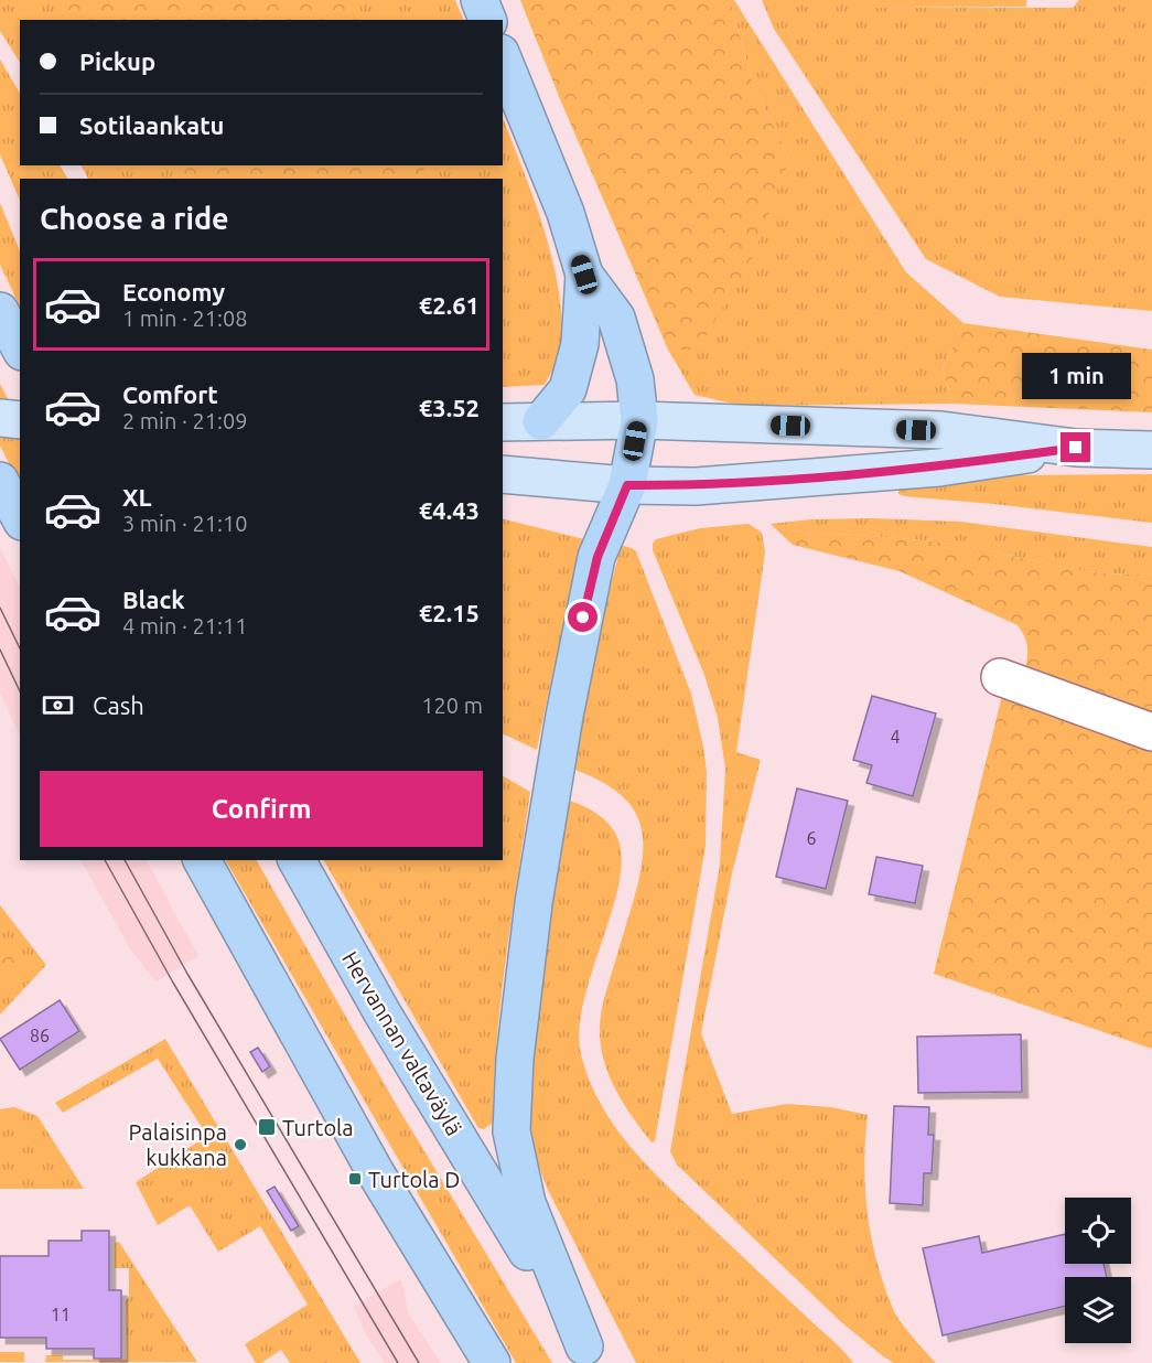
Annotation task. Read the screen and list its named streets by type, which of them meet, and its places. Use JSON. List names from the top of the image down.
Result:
{
  "streets": {
    "highway": ["Hervannan valtaväylä"]
  },
  "places": {
    "transit": ["Turtola", "Turtola D"],
    "other": ["Palaisinpa kukkana"]
  },
  "house_numbers": [
    "4",
    "6",
    "86",
    "11"
  ],
  "page": {
    "banner": ["Pickup", "Sotilaankatu"],
    "heading": "Choose a ride",
    "list": [
      {
        "name": "Economy",
        "note": "1 min · 21:08",
        "value": "€2.61"
      },
      {
        "name": "Comfort",
        "note": "2 min · 21:09",
        "value": "€3.52"
      },
      {
        "name": "XL",
        "note": "3 min · 21:10",
        "value": "€4.43"
      },
      {
        "name": "Black",
        "note": "4 min · 21:11",
        "value": "€2.15"
      }
    ],
    "bubble": "1 min",
    "pay": ["Cash", "120 m"],
    "buttons": "Confirm"
  }
}
